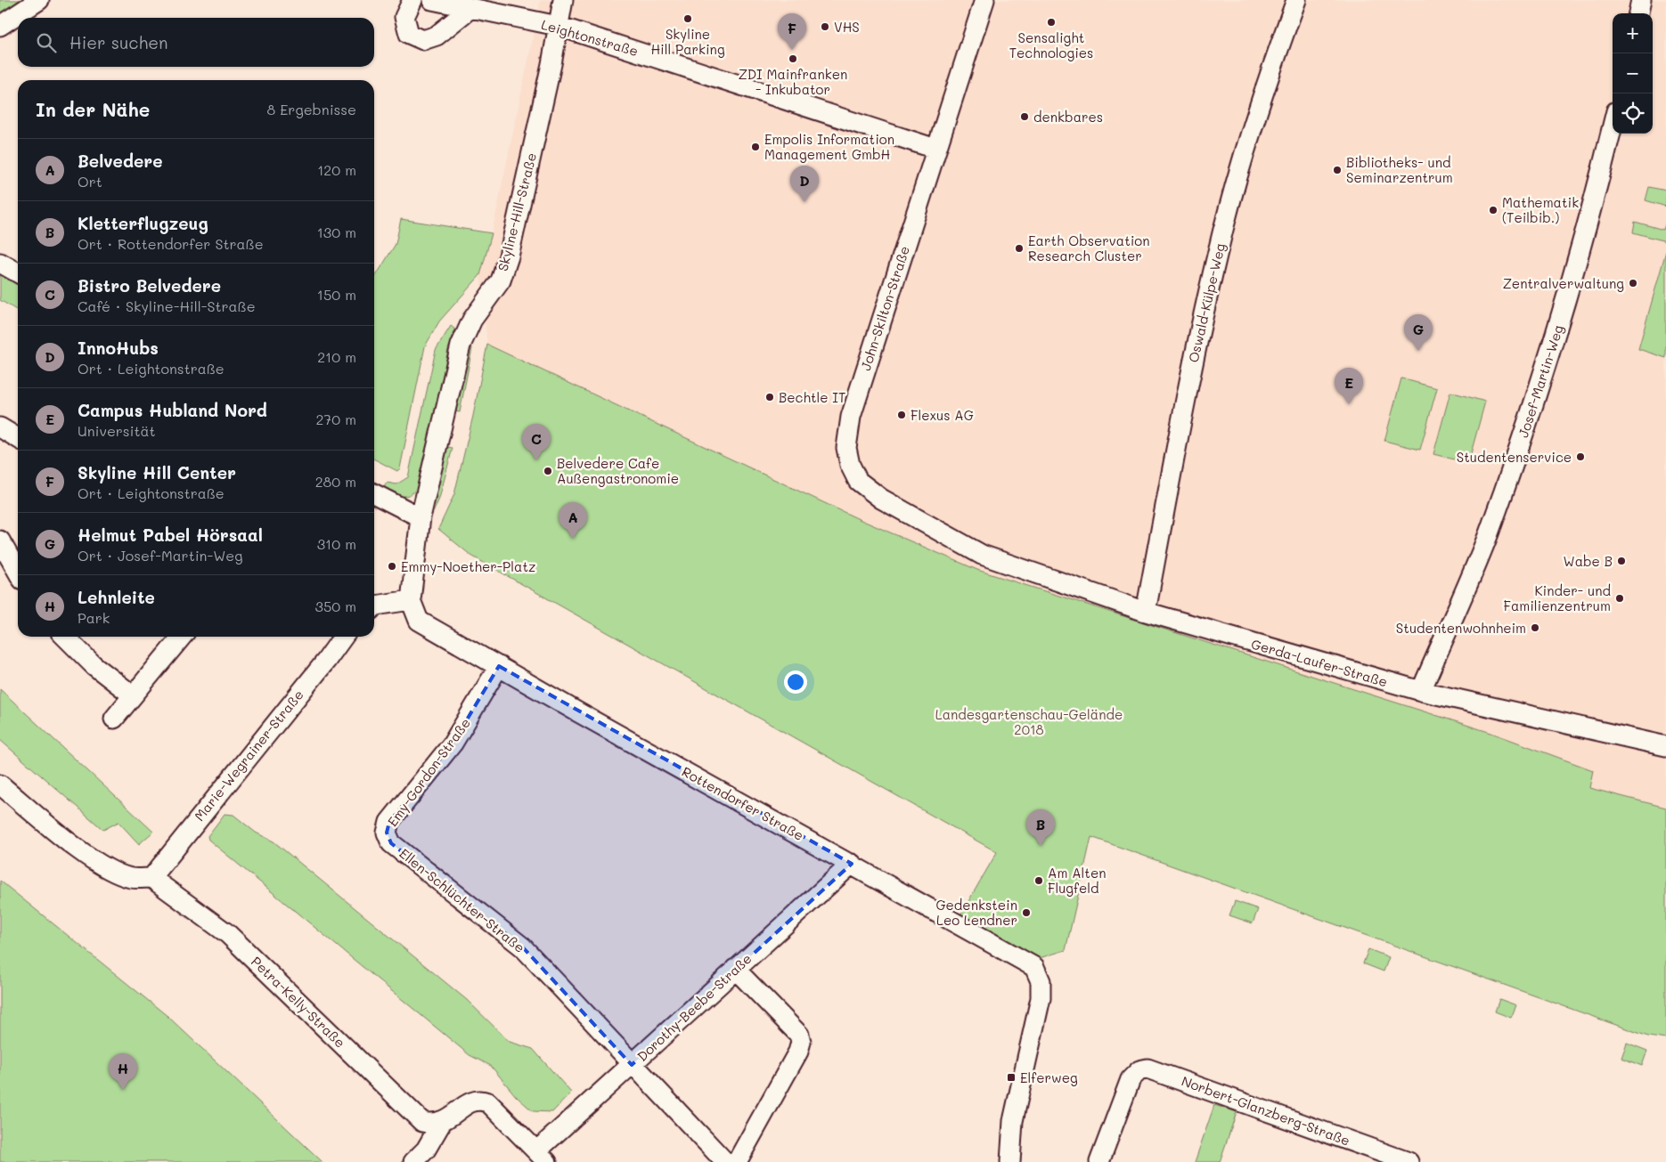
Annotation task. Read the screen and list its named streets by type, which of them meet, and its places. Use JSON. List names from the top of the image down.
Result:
{
  "streets": {
    "street": [
      "Leightonstraße",
      "Skyline-Hill-Straße",
      "Oswald-Külpe-Weg",
      "John-Skilton-Straße",
      "Josef-Martin-Weg",
      "Gerda-Laufer-Straße",
      "Marie-Wegrainer-Straße",
      "Emy-Gordon-Straße",
      "Rottendorfer Straße",
      "Ellen-Schlüchter-Straße",
      "Petra-Kelly-Straße",
      "Dorothy-Beebe-Straße",
      "Norbert-Glanzberg-Straße"
    ]
  },
  "crossings": [
    ["Leightonstraße", "Skyline-Hill-Straße"],
    ["Leightonstraße", "John-Skilton-Straße"],
    ["Skyline-Hill-Straße", "Rottendorfer Straße"],
    ["Oswald-Külpe-Weg", "Gerda-Laufer-Straße"],
    ["John-Skilton-Straße", "Gerda-Laufer-Straße"],
    ["Josef-Martin-Weg", "Gerda-Laufer-Straße"],
    ["Marie-Wegrainer-Straße", "Petra-Kelly-Straße"],
    ["Emy-Gordon-Straße", "Rottendorfer Straße"],
    ["Emy-Gordon-Straße", "Ellen-Schlüchter-Straße"],
    ["Rottendorfer Straße", "Dorothy-Beebe-Straße"],
    ["Ellen-Schlüchter-Straße", "Dorothy-Beebe-Straße"]
  ],
  "parks": ["Landesgartenschau-Gelände 2018"],
  "places": {
    "other": [
      "Skyline Hill Parking",
      "Sensalight Technologies",
      "VHS",
      "ZDI Mainfranken - Inkubator",
      "denkbares",
      "Empolis Information Management GmbH",
      "Bibliotheks- und Seminarzentrum",
      "Mathematik (Teilbib.)",
      "Earth Observation Research Cluster",
      "Zentralverwaltung",
      "Bechtle IT",
      "Flexus AG",
      "Studentenservice",
      "Belvedere Cafe Außengastronomie",
      "Wabe B",
      "Emmy-Noether-Platz",
      "Kinder- und Familienzentrum",
      "Studentenwohnheim",
      "Am Alten Flugfeld",
      "Gedenkstein Leo Lendner"
    ],
    "transit": ["Elferweg"]
  },
  "page": {
    "map_buttons": ["+", "−"],
    "pins": [
      "F",
      "D",
      "G",
      "E",
      "C",
      "A",
      "B",
      "H"
    ],
    "search": "Hier suchen",
    "heading": ["In der Nähe", "8 Ergebnisse"],
    "list": [
      {
        "mark": "A",
        "name": "Belvedere",
        "note": "Ort",
        "value": "120 m"
      },
      {
        "mark": "B",
        "name": "Kletterflugzeug",
        "note": "Ort · Rottendorfer Straße",
        "value": "130 m"
      },
      {
        "mark": "C",
        "name": "Bistro Belvedere",
        "note": "Café · Skyline-Hill-Straße",
        "value": "150 m"
      },
      {
        "mark": "D",
        "name": "InnoHubs",
        "note": "Ort · Leightonstraße",
        "value": "210 m"
      },
      {
        "mark": "E",
        "name": "Campus Hubland Nord",
        "note": "Universität",
        "value": "270 m"
      },
      {
        "mark": "F",
        "name": "Skyline Hill Center",
        "note": "Ort · Leightonstraße",
        "value": "280 m"
      },
      {
        "mark": "G",
        "name": "Helmut Pabel Hörsaal",
        "note": "Ort · Josef-Martin-Weg",
        "value": "310 m"
      },
      {
        "mark": "H",
        "name": "Lehnleite",
        "note": "Park",
        "value": "350 m"
      }
    ]
  }
}
